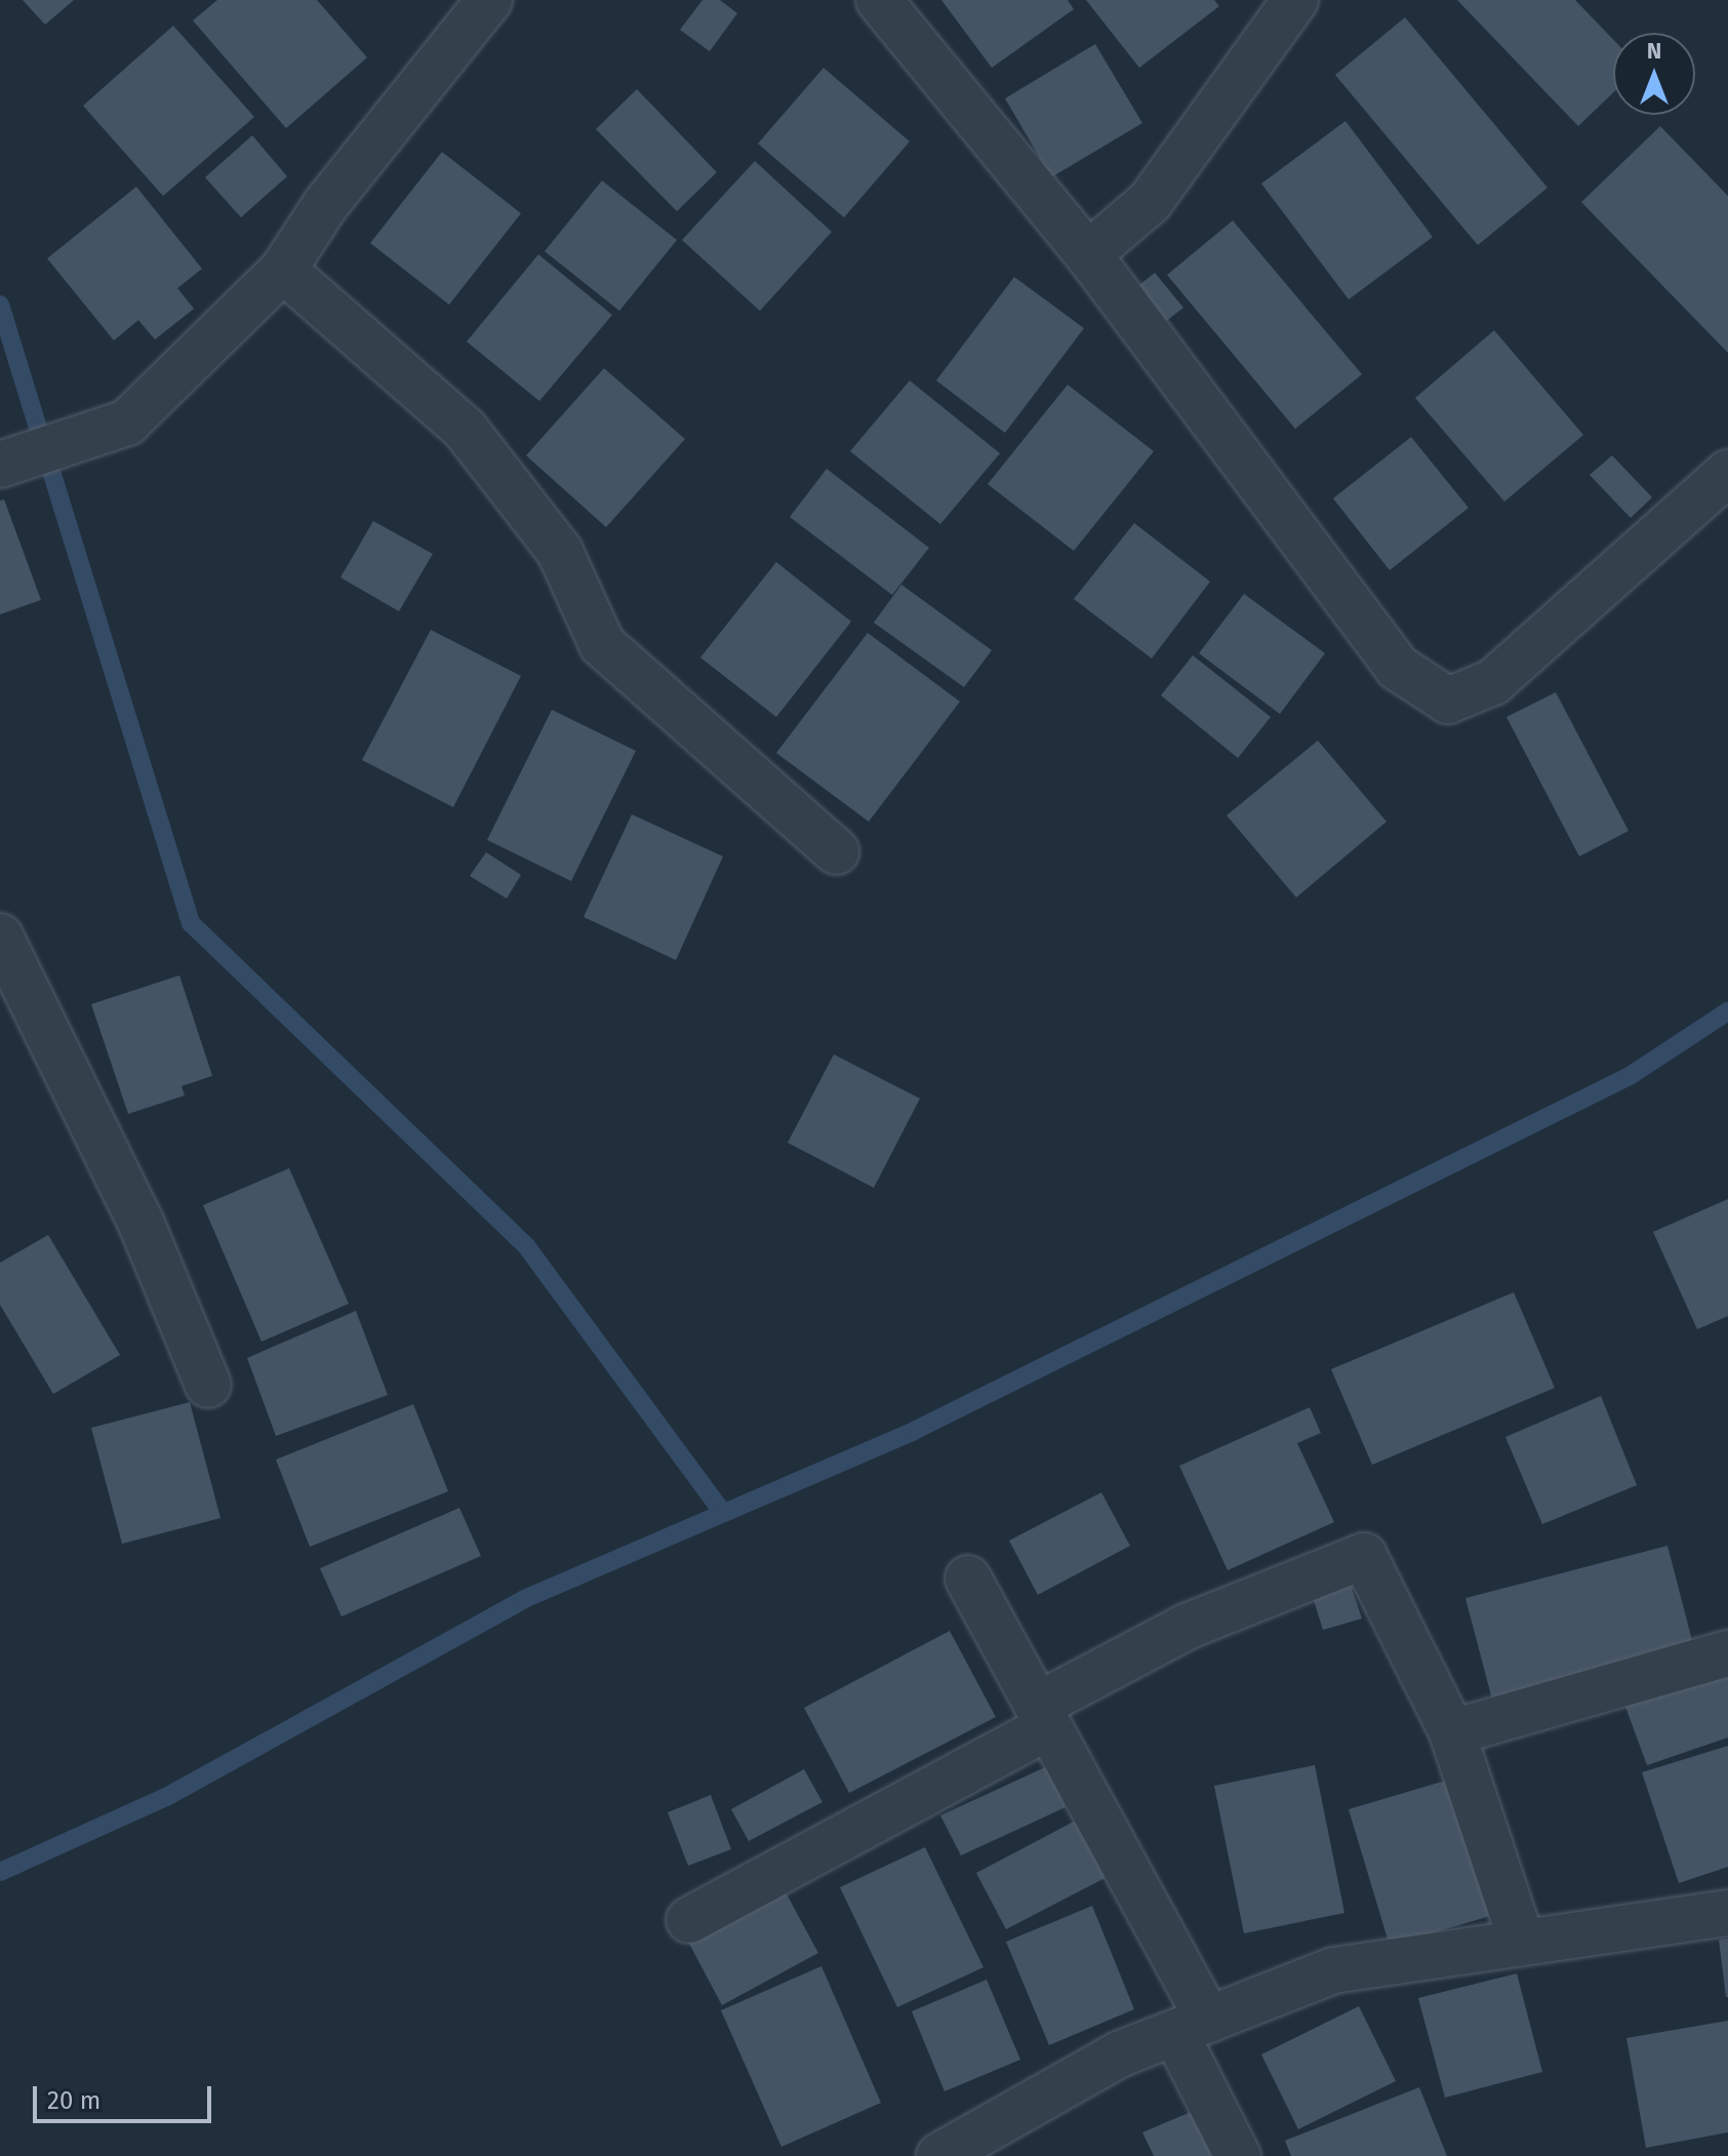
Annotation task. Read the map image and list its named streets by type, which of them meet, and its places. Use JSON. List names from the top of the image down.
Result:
{
  "scale_bar": "20 m",
  "north": "top"
}
